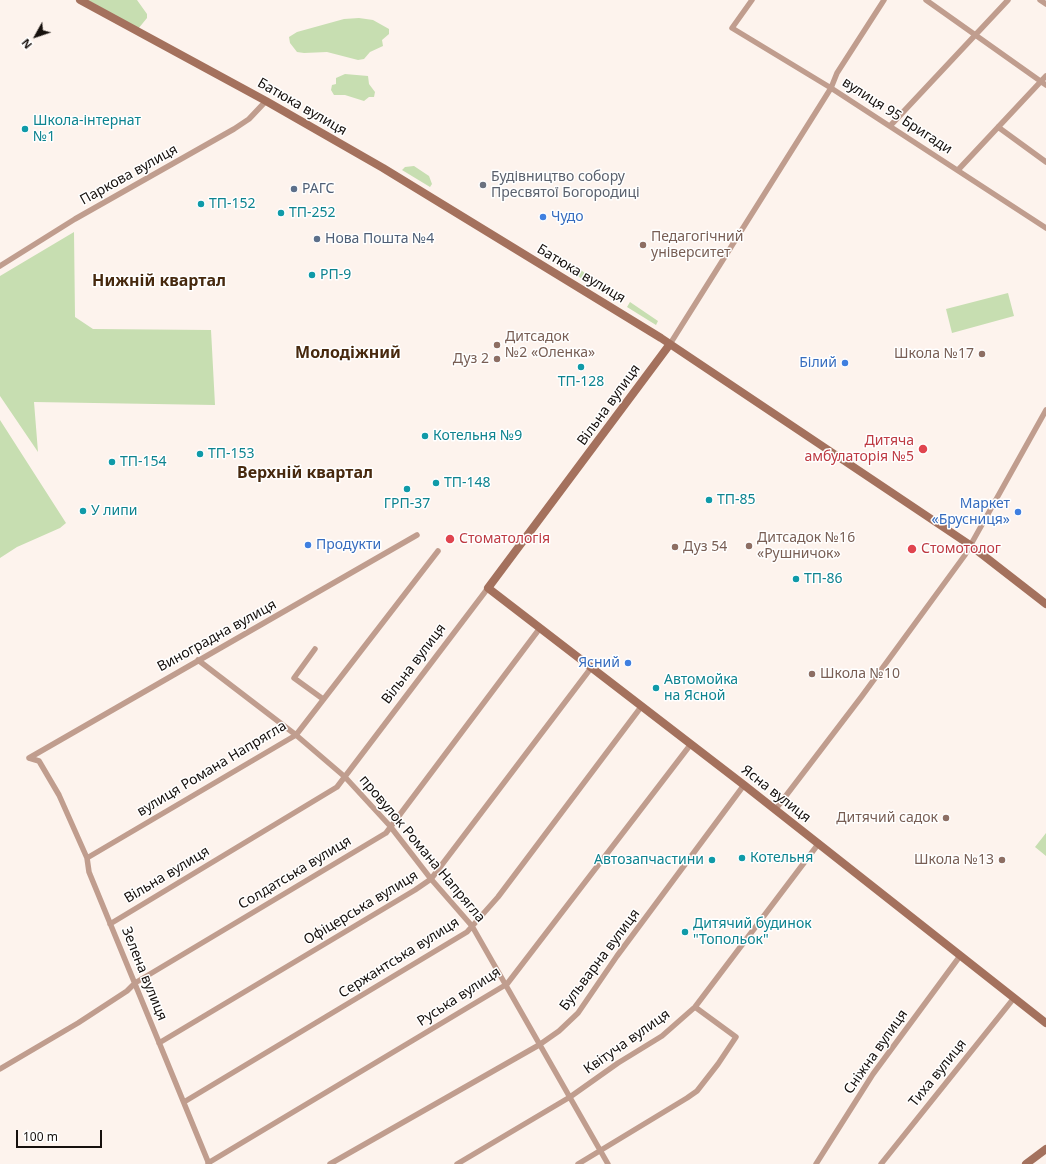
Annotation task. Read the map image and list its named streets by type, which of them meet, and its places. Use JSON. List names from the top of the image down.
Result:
{
  "streets": {
    "street": [
      "Батюка вулиця",
      "вулиця 95 Бригади",
      "Паркова вулиця",
      "Вільна вулиця",
      "Виноградна вулиця",
      "вулиця Романа Напрягла",
      "Ясна вулиця",
      "провулок Романа Напрягла",
      "Солдатська вулиця",
      "Офіцерська вулиця",
      "Сержантська вулиця",
      "Бульварна вулиця",
      "Зелена вулиця",
      "Руська вулиця",
      "Квітуча вулиця",
      "Сніжна вулиця",
      "Тиха вулиця"
    ]
  },
  "crossings": [
    ["Батюка вулиця", "Паркова вулиця"],
    ["Батюка вулиця", "Вільна вулиця"],
    ["Вільна вулиця", "Ясна вулиця"],
    ["Вільна вулиця", "провулок Романа Напрягла"],
    ["Вільна вулиця", "Зелена вулиця"],
    ["Виноградна вулиця", "провулок Романа Напрягла"],
    ["Виноградна вулиця", "Зелена вулиця"],
    ["вулиця Романа Напрягла", "провулок Романа Напрягла"],
    ["вулиця Романа Напрягла", "Зелена вулиця"],
    ["Ясна вулиця", "Солдатська вулиця"],
    ["Ясна вулиця", "Офіцерська вулиця"],
    ["Ясна вулиця", "Сержантська вулиця"],
    ["Ясна вулиця", "Бульварна вулиця"],
    ["Ясна вулиця", "Руська вулиця"],
    ["Ясна вулиця", "Квітуча вулиця"],
    ["Ясна вулиця", "Сніжна вулиця"],
    ["Ясна вулиця", "Тиха вулиця"],
    ["провулок Романа Напрягла", "Солдатська вулиця"],
    ["провулок Романа Напрягла", "Офіцерська вулиця"],
    ["провулок Романа Напрягла", "Сержантська вулиця"],
    ["провулок Романа Напрягла", "Бульварна вулиця"],
    ["провулок Романа Напрягла", "Руська вулиця"],
    ["провулок Романа Напрягла", "Квітуча вулиця"],
    ["Солдатська вулиця", "Зелена вулиця"],
    ["Офіцерська вулиця", "Зелена вулиця"],
    ["Сержантська вулиця", "Зелена вулиця"],
    ["Зелена вулиця", "Руська вулиця"]
  ],
  "districts": ["Нижній квартал", "Молодіжний", "Верхній квартал"],
  "places": [
    "Школа-інтернат №1",
    "Будівництво собору Пресвятої Богородиці",
    "РАГС",
    "ТП-152",
    "ТП-252",
    "Чудо",
    "Нова Пошта №4",
    "Педагогічний університет",
    "РП-9",
    "Дитсадок №2 «Оленка»",
    "Школа №17",
    "Дуз 2",
    "Білий",
    "ТП-128",
    "Котельня №9",
    "Дитяча амбулаторія №5",
    "ТП-153",
    "ТП-154",
    "ТП-148",
    "ГРП-37",
    "ТП-85",
    "У липи",
    "Маркет «Брусниця»",
    "Стоматологія",
    "Продукти",
    "Дитсадок №16 «Рушничок»",
    "Дуз 54",
    "Стомотолог",
    "ТП-86",
    "Ясний",
    "Школа №10",
    "Автомойка на Ясной",
    "Дитячий садок",
    "Котельня",
    "Автозапчастини",
    "Школа №13",
    "Дитячий будинок \"Топольок\""
  ],
  "scale_bar": "100 m",
  "north": "bottom left"
}
